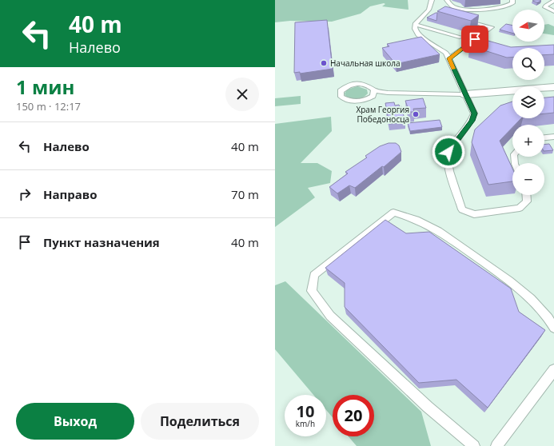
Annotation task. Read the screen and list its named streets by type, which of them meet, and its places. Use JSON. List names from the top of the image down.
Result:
{
  "places": ["Начальная школа", "Храм Георгия Победоносца"],
  "north": "left",
  "page": {
    "turn": ["40 m", "Налево"],
    "map_buttons": ["+", "−"],
    "heading": ["1 мин", "150 m · 12:17"],
    "list": [
      {
        "name": "Налево",
        "value": "40 m"
      },
      {
        "name": "Направо",
        "value": "70 m"
      },
      {
        "name": "Пункт назначения",
        "value": "40 m"
      }
    ],
    "speed": "10 km/h",
    "limit": "20",
    "buttons": ["Выход", "Поделиться"]
  }
}
